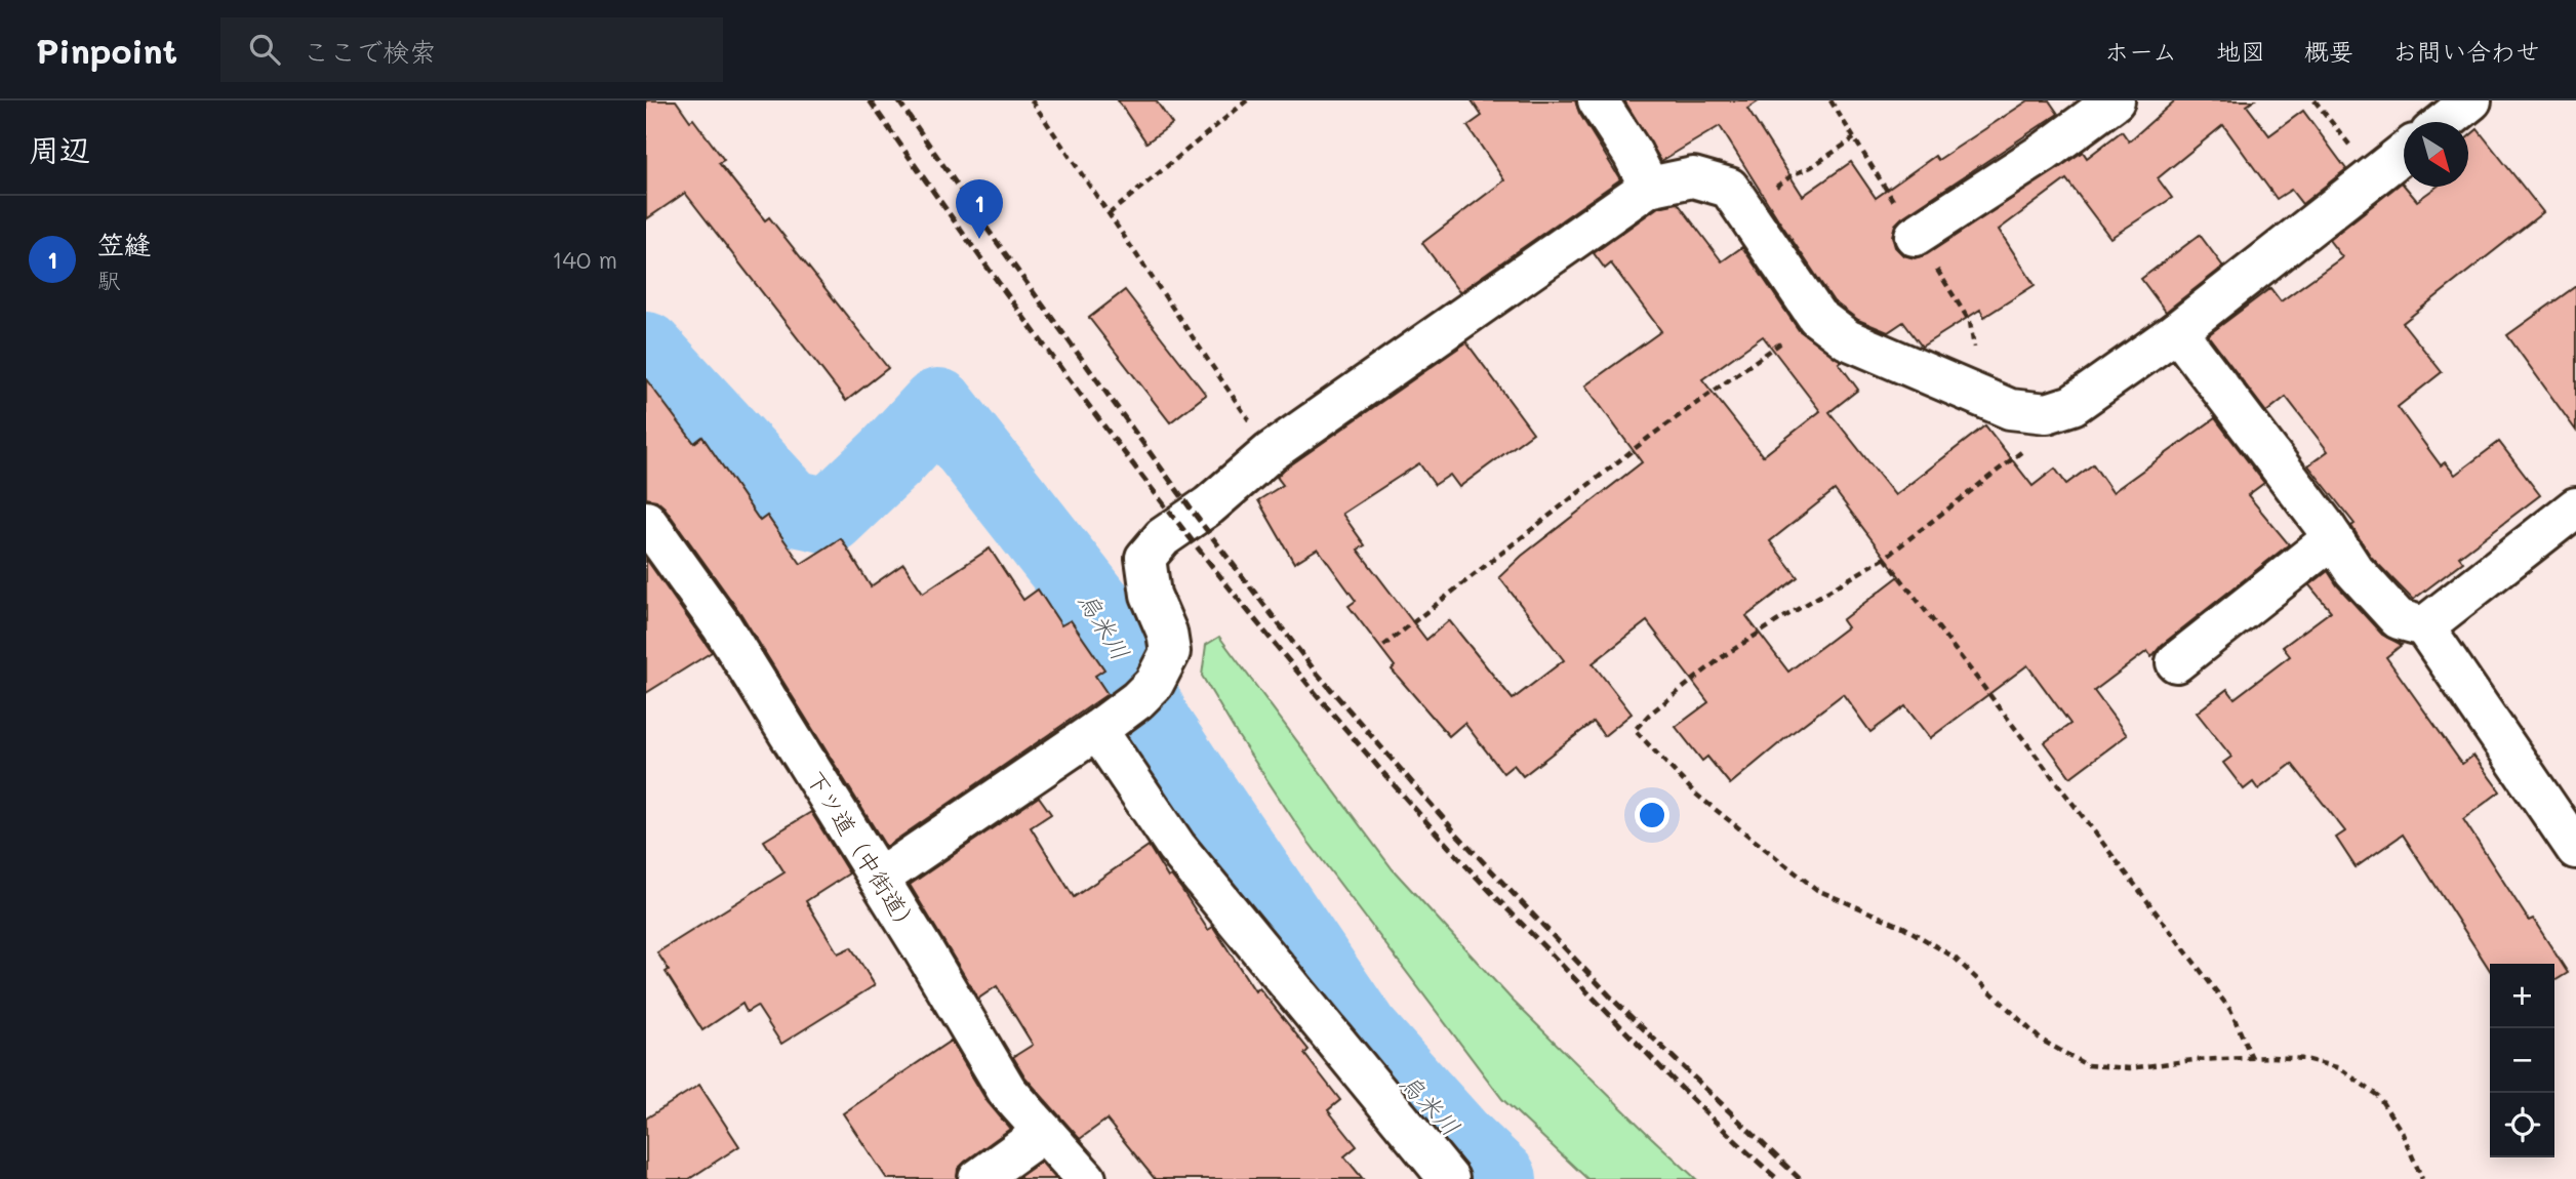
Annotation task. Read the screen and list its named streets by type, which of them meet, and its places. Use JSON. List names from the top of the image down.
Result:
{
  "streets": {
    "street": ["下ツ道（中街道）"]
  },
  "water": ["烏米川"],
  "north": "bottom right",
  "page": {
    "header": "Pinpoint",
    "search": "ここで検索",
    "nav": [
      "ホーム",
      "地図",
      "概要",
      "お問い合わせ"
    ],
    "heading": "周辺",
    "pins": "1",
    "list": [
      {
        "mark": "1",
        "name": "笠縫",
        "note": "駅",
        "value": "140 m"
      }
    ],
    "map_buttons": ["+", "−"]
  }
}
